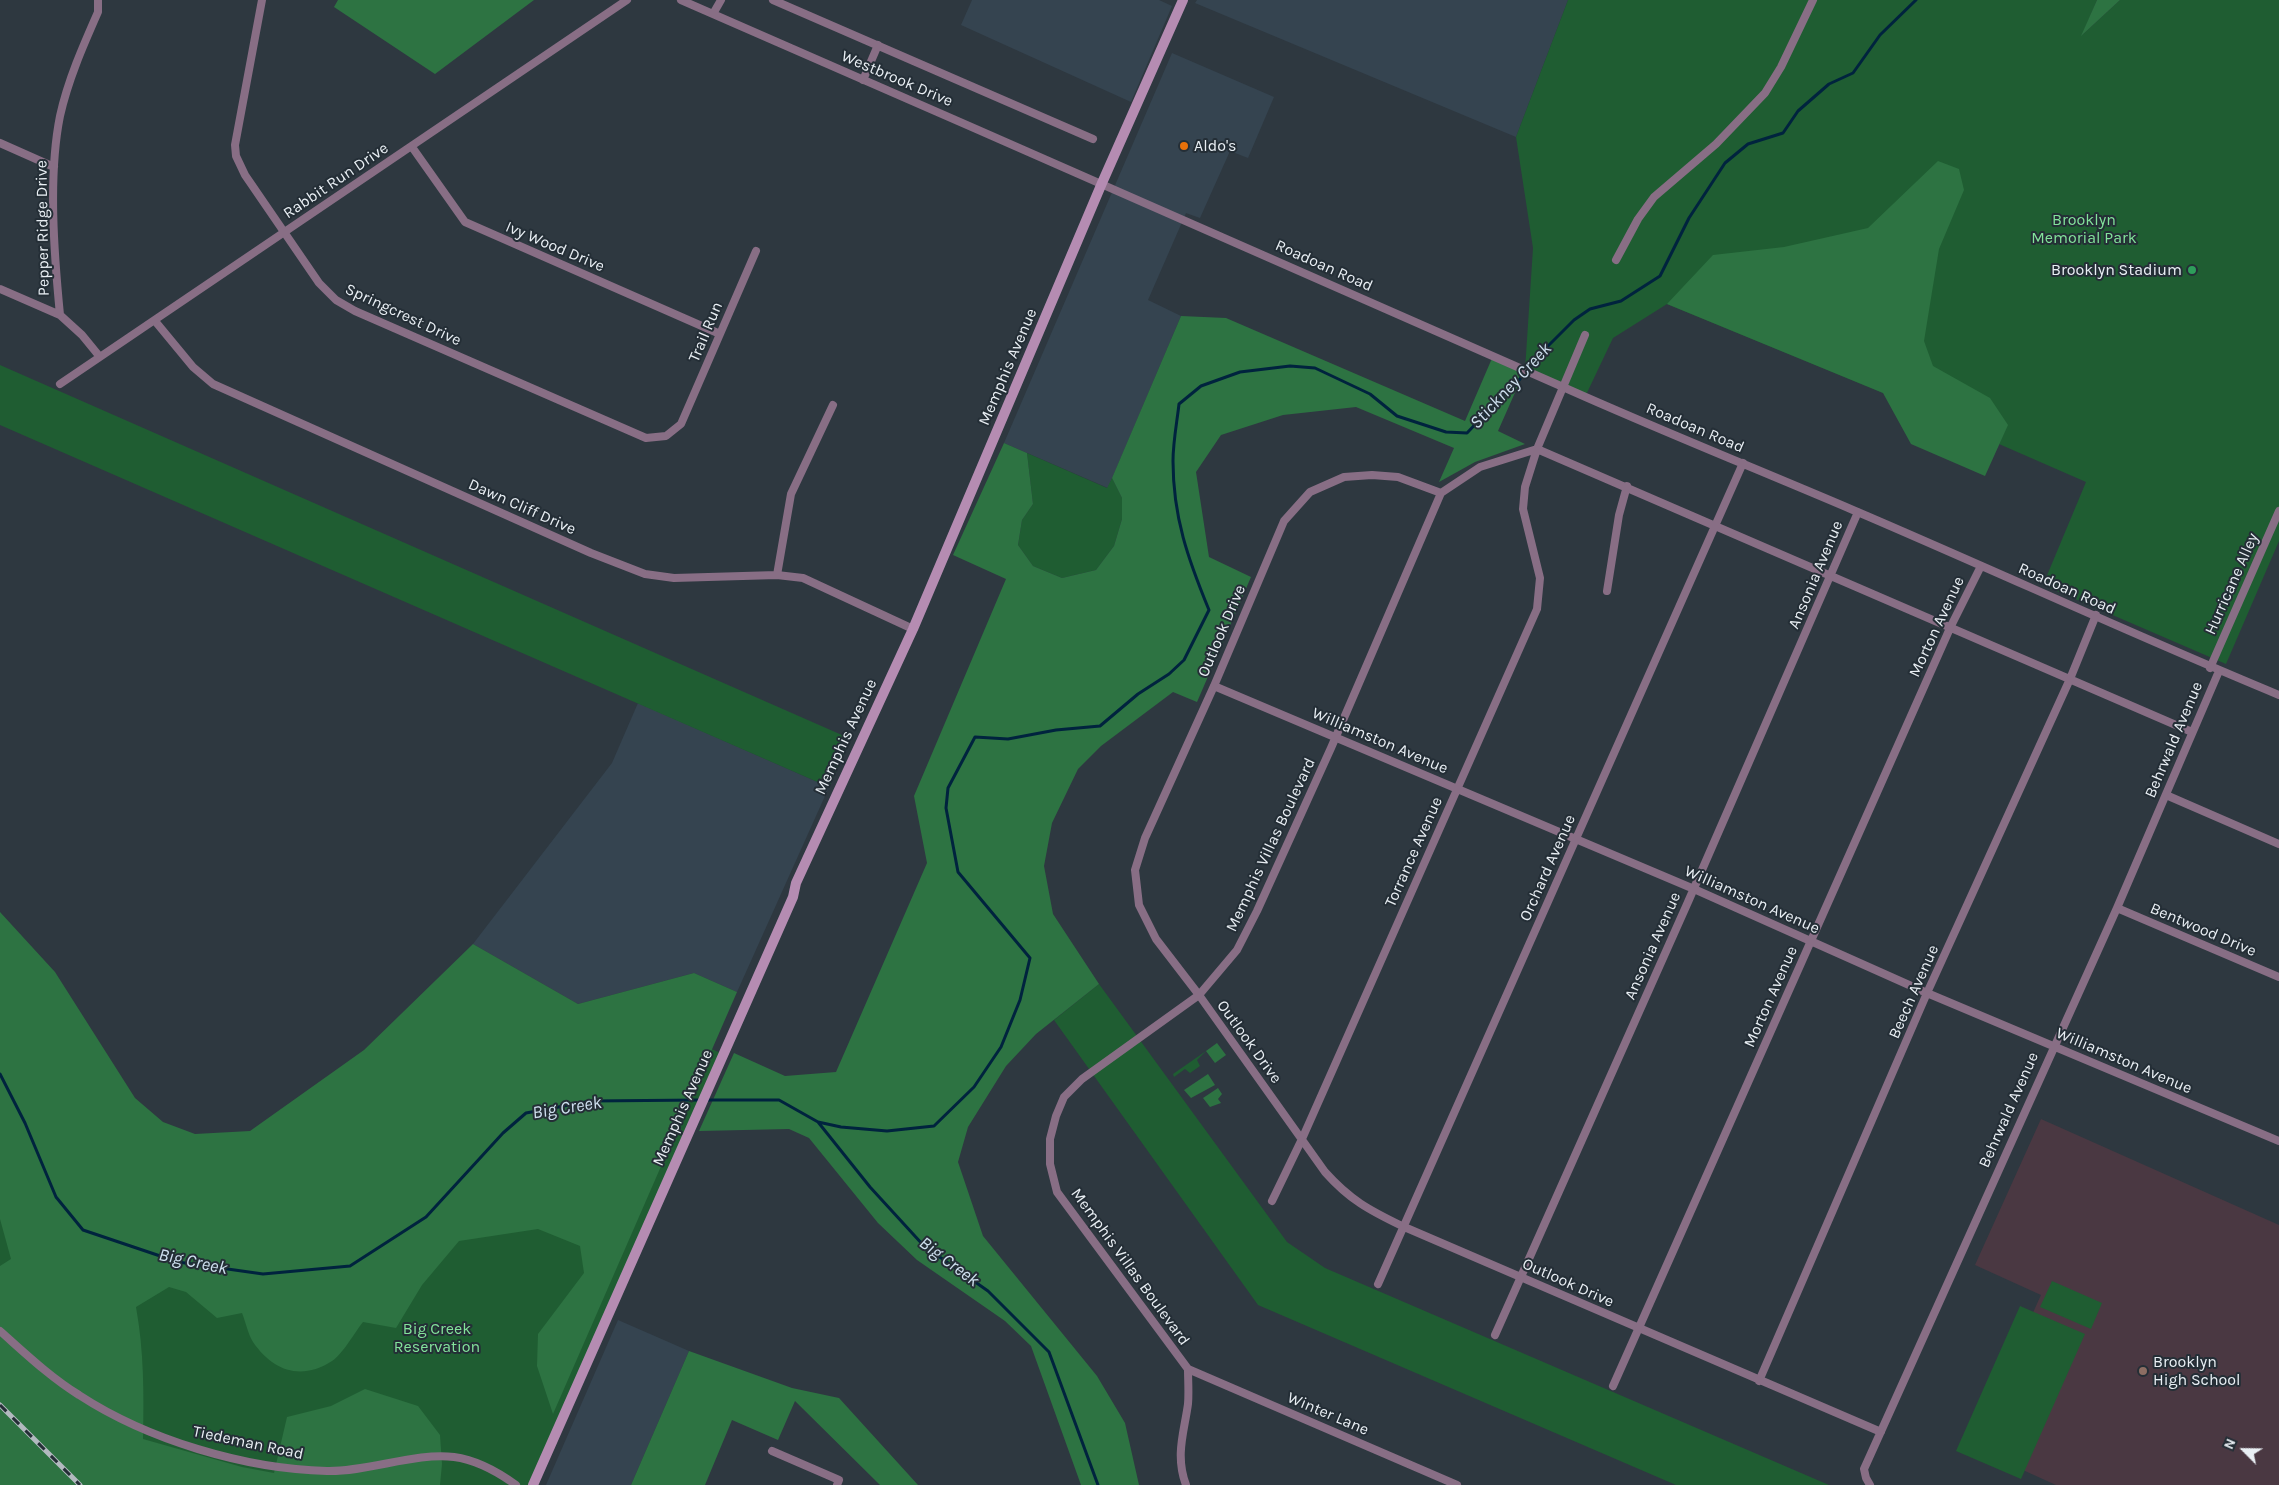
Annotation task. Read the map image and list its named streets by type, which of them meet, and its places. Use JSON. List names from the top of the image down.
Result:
{
  "streets": {
    "main road": ["Memphis Avenue"],
    "street": [
      "Westbrook Drive",
      "Rabbit Run Drive",
      "Pepper Ridge Drive",
      "Ivy Wood Drive",
      "Roadoan Road",
      "Springcrest Drive",
      "Trail Run",
      "Dawn Cliff Drive",
      "Ansonia Avenue",
      "Hurricane Alley",
      "Morton Avenue",
      "Outlook Drive",
      "Behrwald Avenue",
      "Williamston Avenue",
      "Memphis Villas Boulevard",
      "Torrance Avenue",
      "Orchard Avenue",
      "Bentwood Drive",
      "Beech Avenue",
      "Winter Lane",
      "Tiedeman Road"
    ]
  },
  "crossings": [
    ["Westbrook Drive", "Roadoan Road"],
    ["Westbrook Drive", "Memphis Avenue"],
    ["Rabbit Run Drive", "Pepper Ridge Drive"],
    ["Rabbit Run Drive", "Ivy Wood Drive"],
    ["Rabbit Run Drive", "Springcrest Drive"],
    ["Rabbit Run Drive", "Dawn Cliff Drive"],
    ["Ivy Wood Drive", "Trail Run"],
    ["Roadoan Road", "Memphis Avenue"],
    ["Roadoan Road", "Ansonia Avenue"],
    ["Roadoan Road", "Hurricane Alley"],
    ["Roadoan Road", "Morton Avenue"],
    ["Roadoan Road", "Behrwald Avenue"],
    ["Roadoan Road", "Orchard Avenue"],
    ["Roadoan Road", "Beech Avenue"],
    ["Springcrest Drive", "Trail Run"],
    ["Memphis Avenue", "Dawn Cliff Drive"],
    ["Ansonia Avenue", "Outlook Drive"],
    ["Ansonia Avenue", "Williamston Avenue"],
    ["Morton Avenue", "Outlook Drive"],
    ["Morton Avenue", "Williamston Avenue"],
    ["Outlook Drive", "Behrwald Avenue"],
    ["Outlook Drive", "Williamston Avenue"],
    ["Outlook Drive", "Memphis Villas Boulevard"],
    ["Outlook Drive", "Torrance Avenue"],
    ["Outlook Drive", "Orchard Avenue"],
    ["Outlook Drive", "Beech Avenue"],
    ["Behrwald Avenue", "Williamston Avenue"],
    ["Behrwald Avenue", "Bentwood Drive"],
    ["Williamston Avenue", "Memphis Villas Boulevard"],
    ["Williamston Avenue", "Torrance Avenue"],
    ["Williamston Avenue", "Orchard Avenue"],
    ["Williamston Avenue", "Beech Avenue"],
    ["Memphis Villas Boulevard", "Winter Lane"]
  ],
  "water": ["Stickney Creek", "Big Creek"],
  "parks": ["Brooklyn Memorial Park", "Big Creek Reservation"],
  "places": ["Aldo's", "Brooklyn Stadium", "Brooklyn High School"],
  "north": "top left"
}
